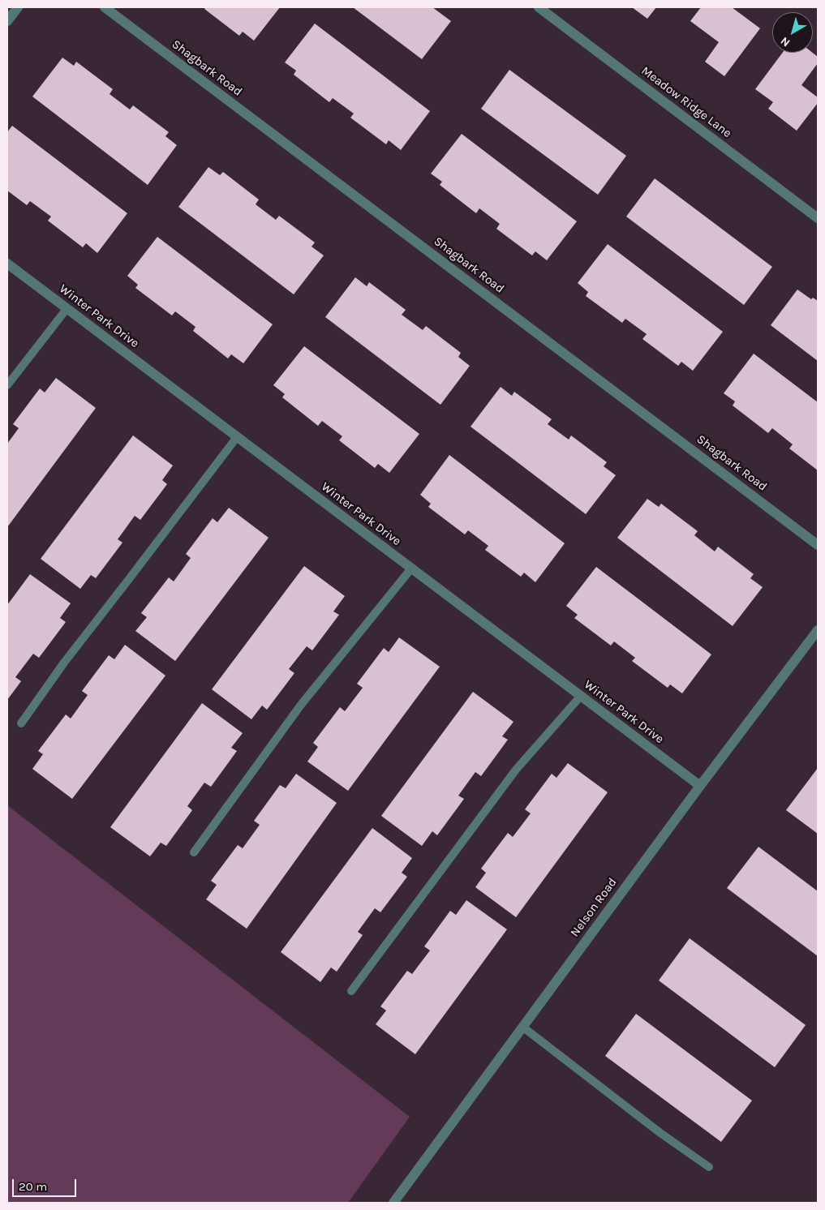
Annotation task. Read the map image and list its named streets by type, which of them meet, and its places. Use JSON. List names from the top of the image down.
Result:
{
  "streets": {
    "street": [
      "Shagbark Road",
      "Meadow Ridge Lane",
      "Winter Park Drive",
      "Nelson Road"
    ]
  },
  "crossings": [
    ["Winter Park Drive", "Nelson Road"]
  ],
  "scale_bar": "20 m",
  "north": "bottom left"
}
